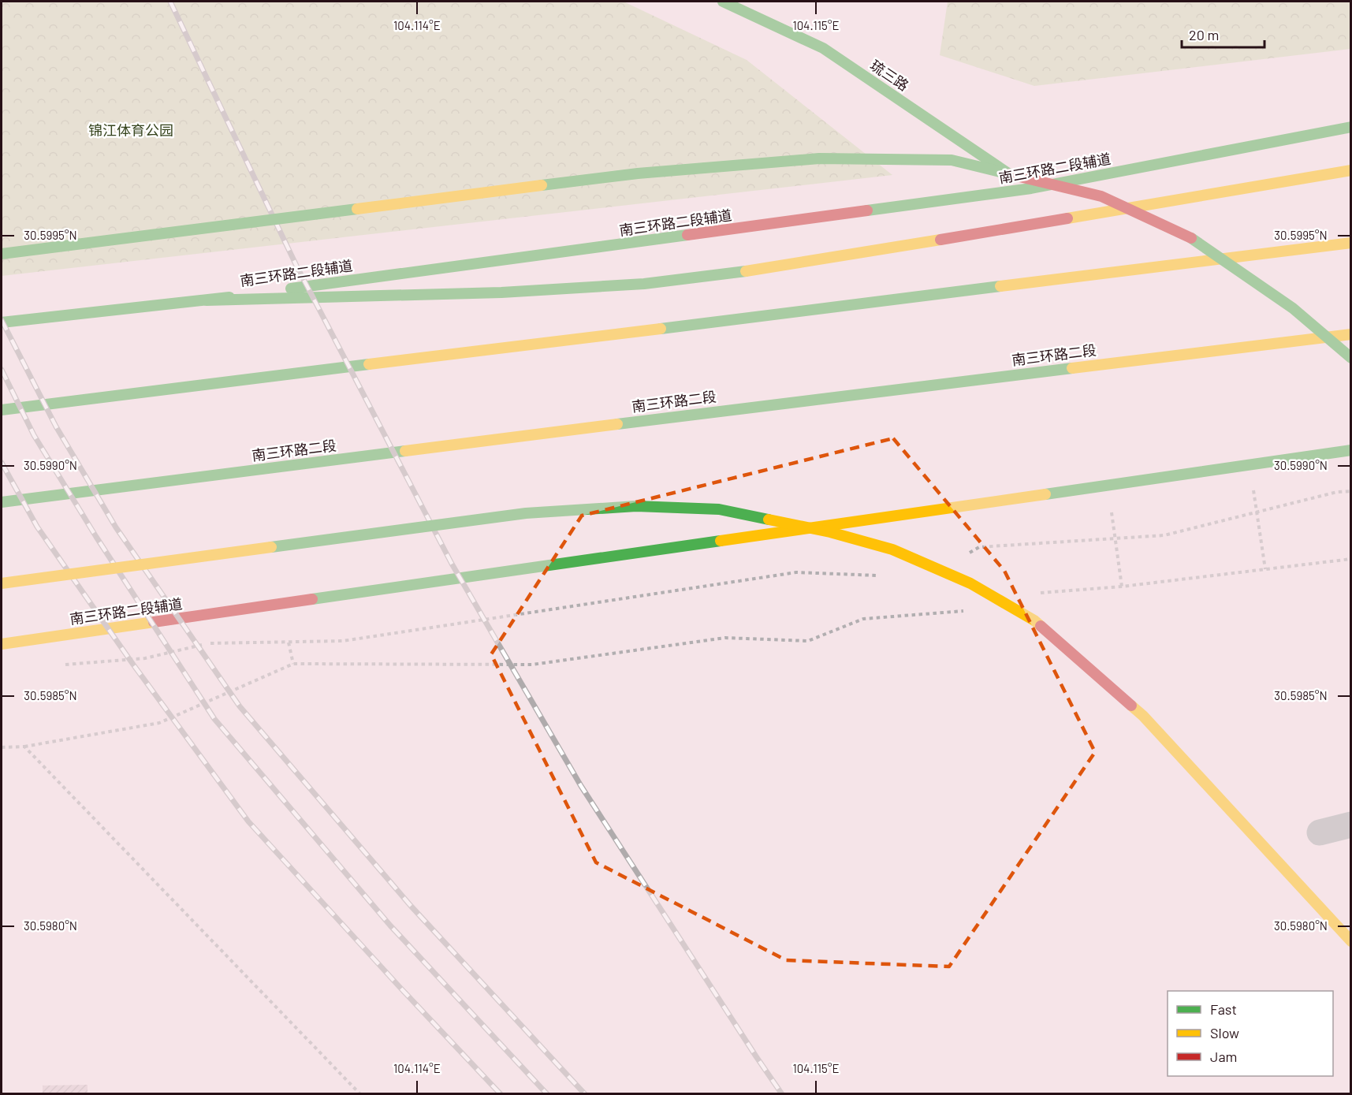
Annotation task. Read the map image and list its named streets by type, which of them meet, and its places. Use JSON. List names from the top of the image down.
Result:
{
  "streets": {
    "main road": ["琉三路", "南三环路二段辅道", "南三环路二段"]
  },
  "crossings": [
    ["琉三路", "南三环路二段辅道"]
  ],
  "parks": ["锦江体育公园"],
  "legend": ["Fast", "Slow", "Jam"],
  "scale_bar": "20 m",
  "coordinates": [
    "104.114°E",
    "104.115°E",
    "30.5995°N",
    "30.5990°N",
    "30.5985°N",
    "30.5980°N"
  ]
}
